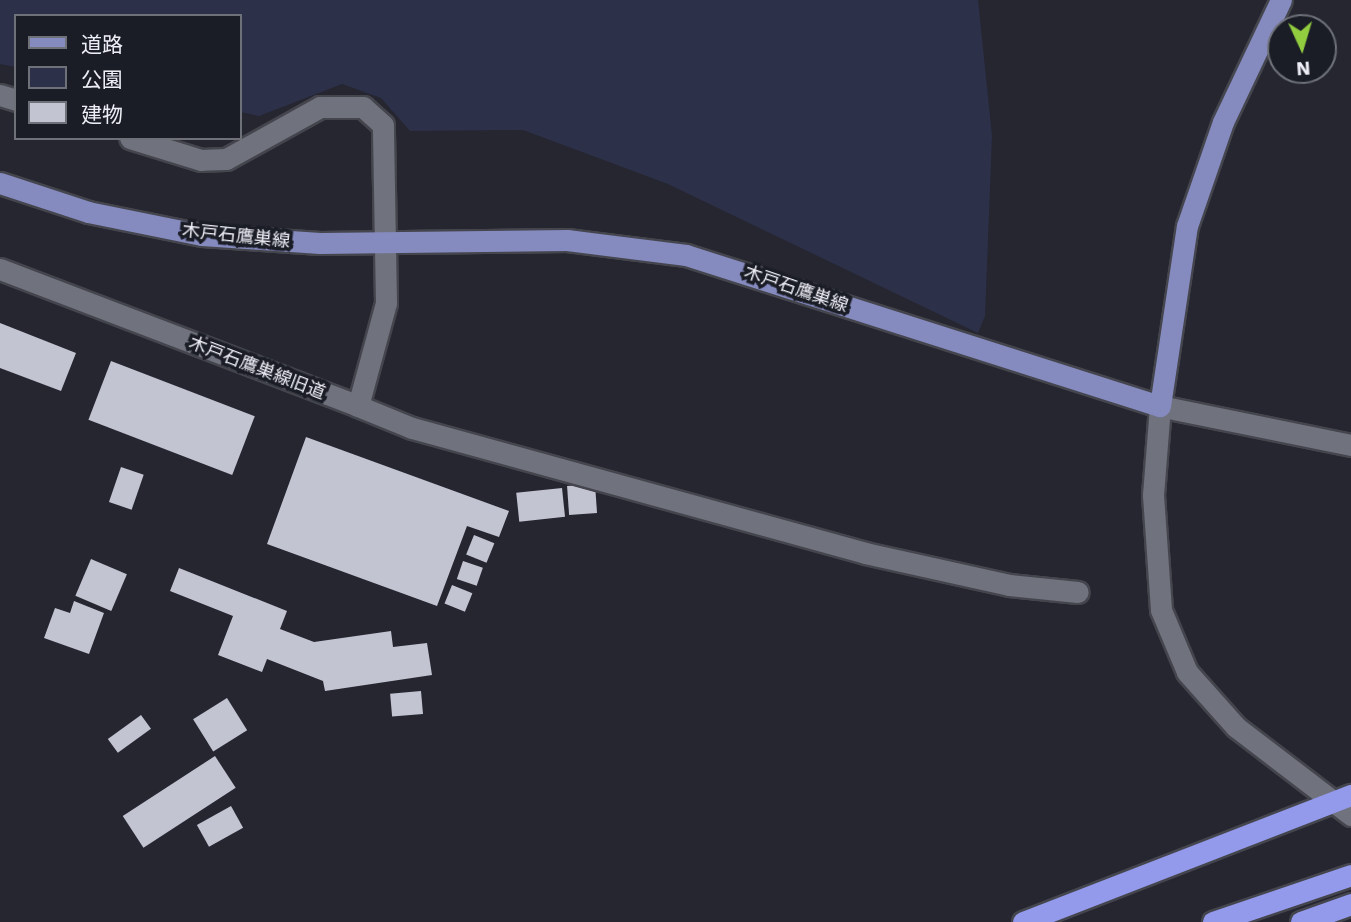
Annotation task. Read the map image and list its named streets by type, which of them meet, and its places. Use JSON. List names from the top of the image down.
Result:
{
  "streets": {
    "main road": ["木戸石鷹巣線"],
    "street": ["木戸石鷹巣線旧道"]
  },
  "legend": ["道路", "公園", "建物"],
  "north": "bottom"
}
